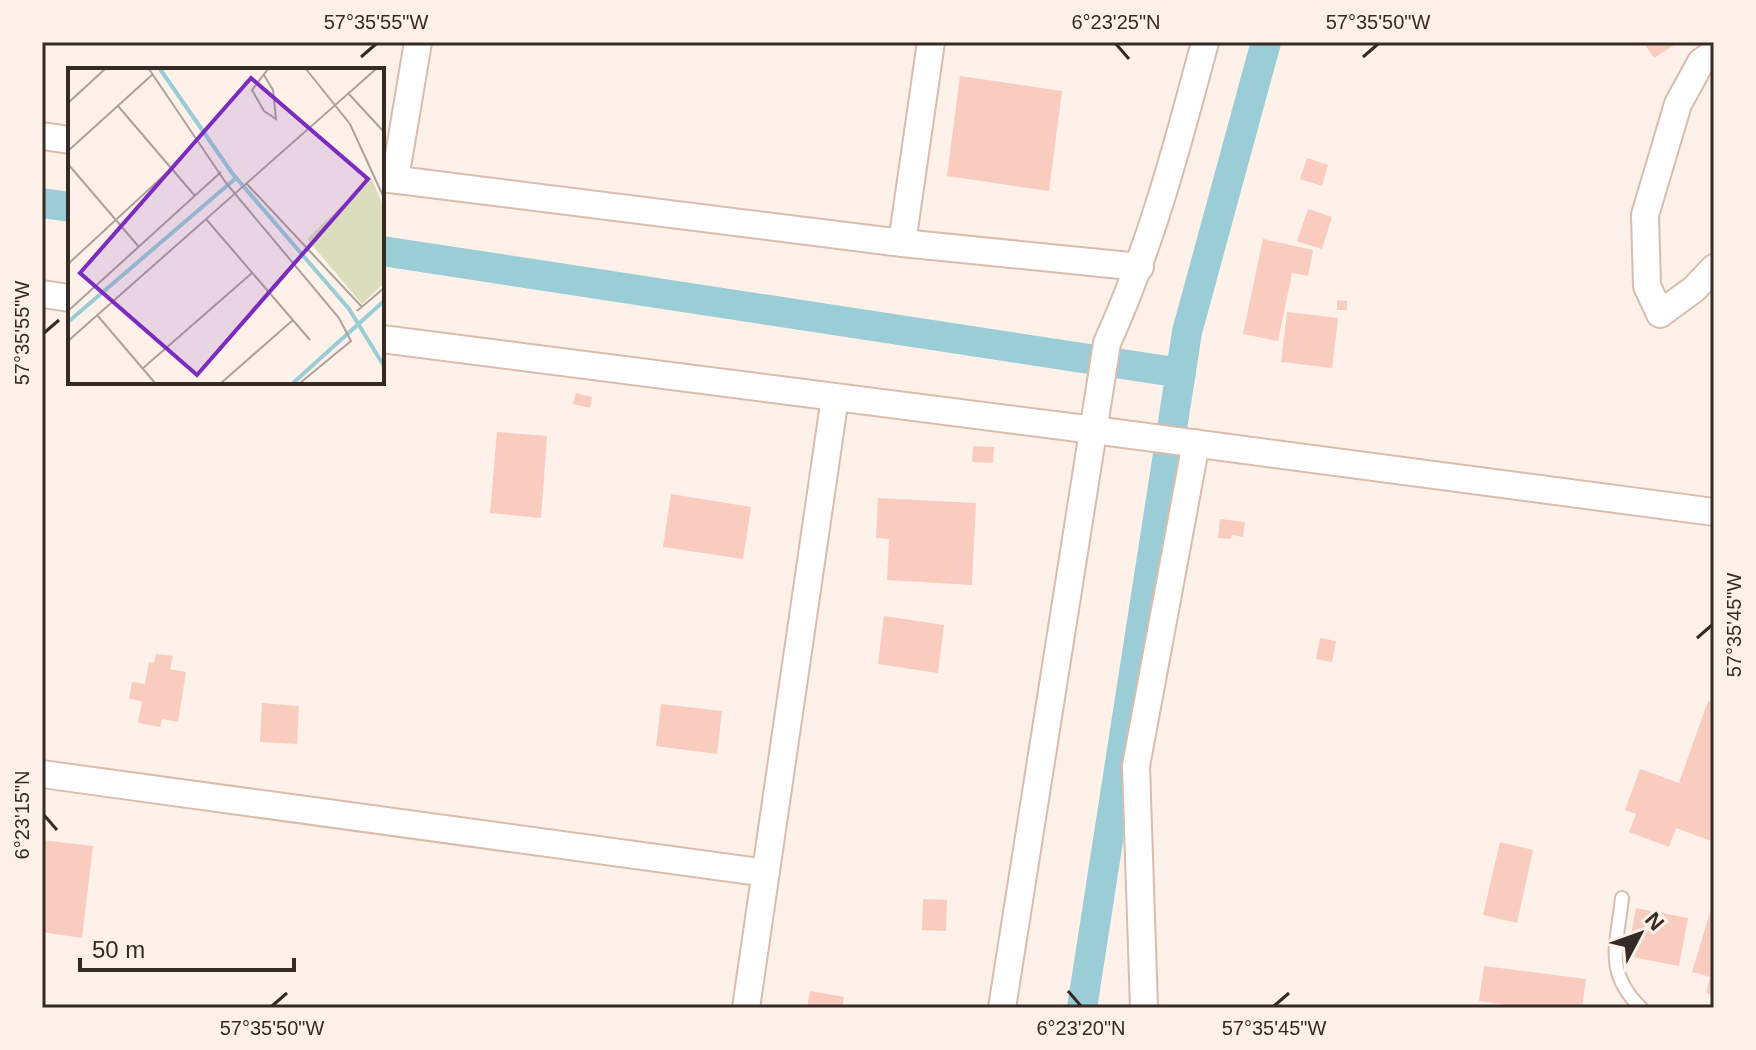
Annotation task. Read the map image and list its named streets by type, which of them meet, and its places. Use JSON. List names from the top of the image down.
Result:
{
  "scale_bar": "50 m",
  "north": "top right",
  "coordinates": [
    "57°35'55\"W",
    "6°23'25\"N",
    "57°35'50\"W",
    "57°35'45\"W",
    "6°23'15\"N",
    "6°23'20\"N"
  ]
}
